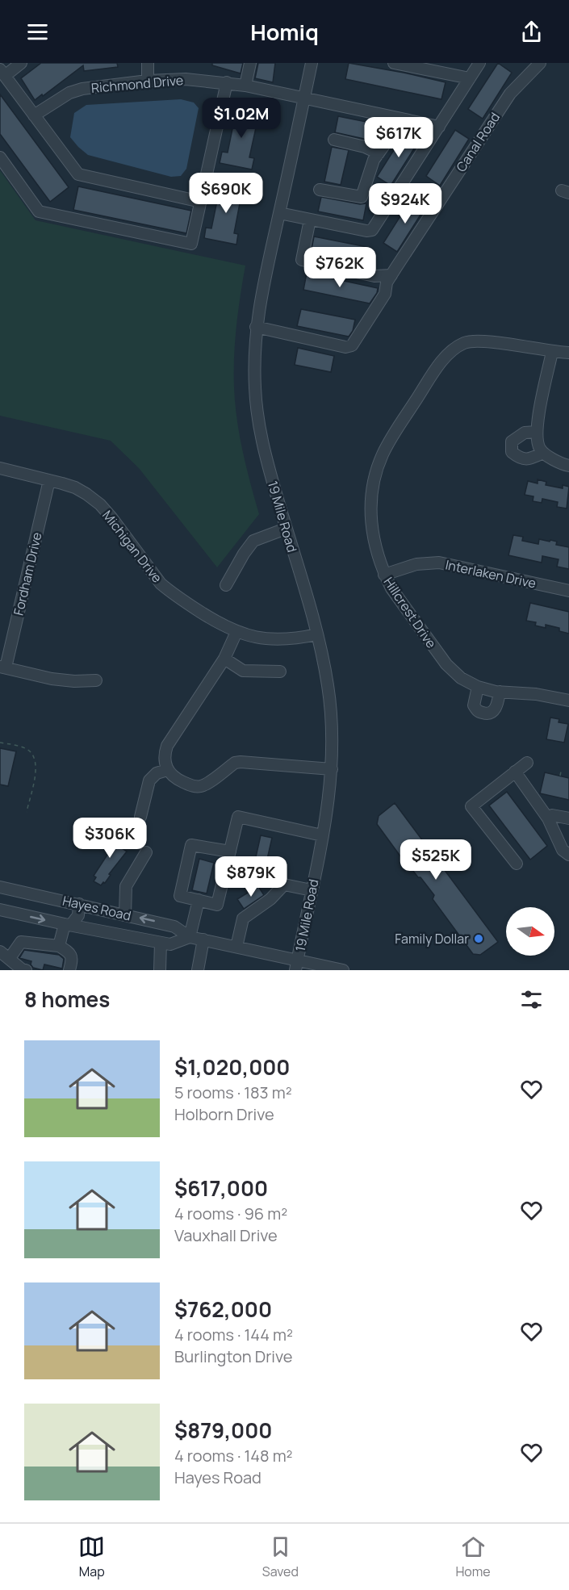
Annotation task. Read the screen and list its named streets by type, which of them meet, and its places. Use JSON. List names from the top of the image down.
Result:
{
  "streets": {
    "street": [
      "Richmond Drive",
      "Canal Road",
      "19 Mile Road",
      "Michigan Drive",
      "Fordham Drive",
      "Interlaken Drive",
      "Hillcrest Drive",
      "Hayes Road"
    ]
  },
  "crossings": [
    ["Richmond Drive", "19 Mile Road"],
    ["Canal Road", "19 Mile Road"],
    ["19 Mile Road", "Michigan Drive"],
    ["19 Mile Road", "Hayes Road"],
    ["Michigan Drive", "Fordham Drive"],
    ["Interlaken Drive", "Hillcrest Drive"]
  ],
  "places": ["Family Dollar"],
  "north": "right",
  "page": {
    "header": "Homiq",
    "price": [
      "$1.02M",
      "$617K",
      "$690K",
      "$924K",
      "$762K",
      "$306K",
      "$525K",
      "$879K"
    ],
    "heading": "8 homes",
    "list": [
      {
        "name": "$1,020,000",
        "note": "5 rooms · 183 m² · Holborn Drive"
      },
      {
        "name": "$617,000",
        "note": "4 rooms · 96 m² · Vauxhall Drive"
      },
      {
        "name": "$762,000",
        "note": "4 rooms · 144 m² · Burlington Drive"
      },
      {
        "name": "$879,000",
        "note": "4 rooms · 148 m² · Hayes Road"
      }
    ],
    "tabs": ["Map", "Saved", "Home"]
  }
}
